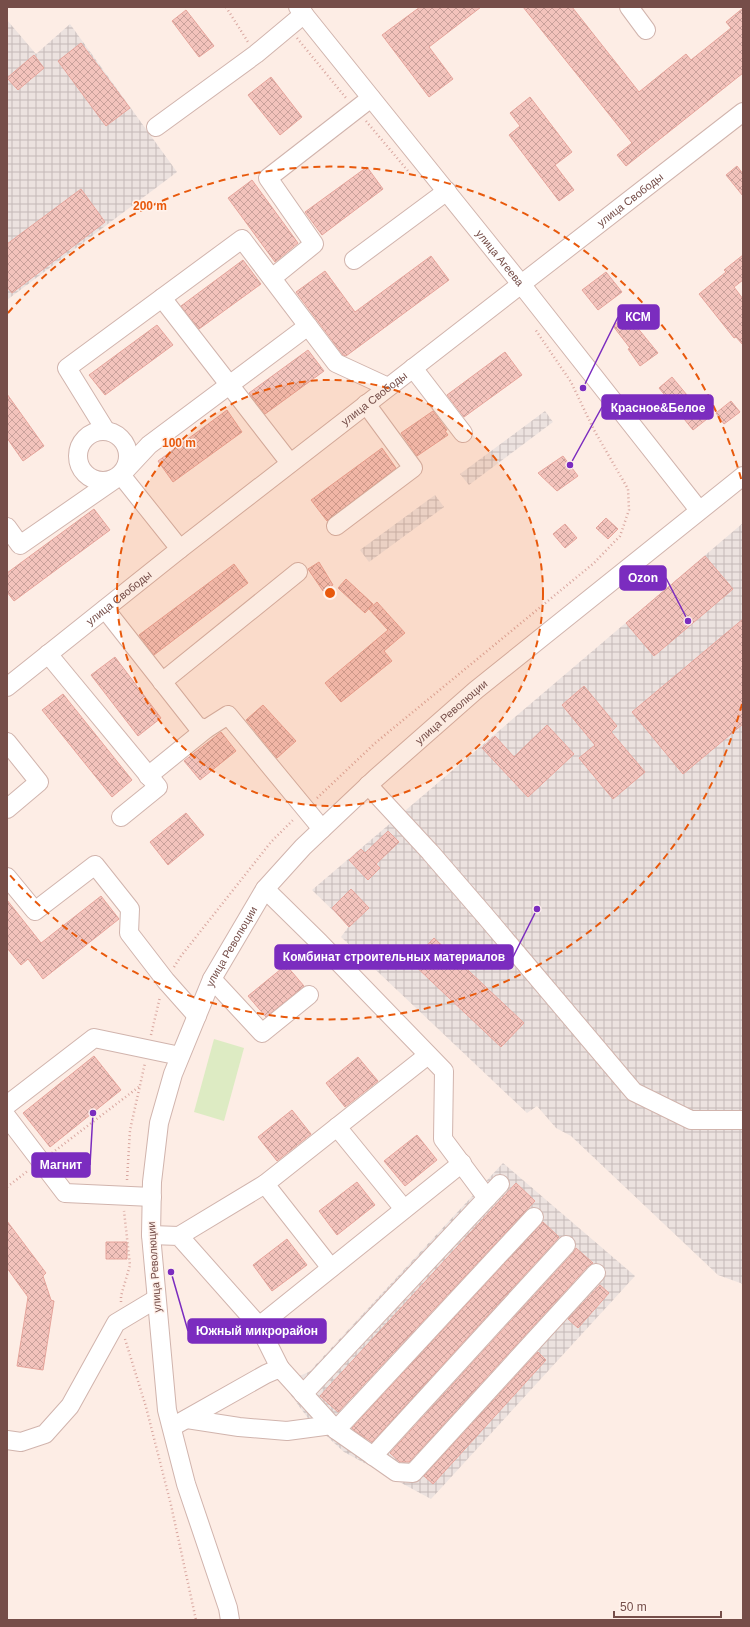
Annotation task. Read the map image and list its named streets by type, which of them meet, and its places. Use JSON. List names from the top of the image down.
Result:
{
  "streets": {
    "street": ["улица Свободы", "улица Агеева", "улица Революции"]
  },
  "crossings": [
    ["улица Свободы", "улица Агеева"],
    ["улица Агеева", "улица Революции"]
  ],
  "places": [
    "КСМ",
    "Красное&Белое",
    "Ozon",
    "Комбинат строительных материалов",
    "Магнит",
    "Южный микрорайон"
  ],
  "scale_bar": "50 m",
  "rings": ["200 m", "100 m"]
}
